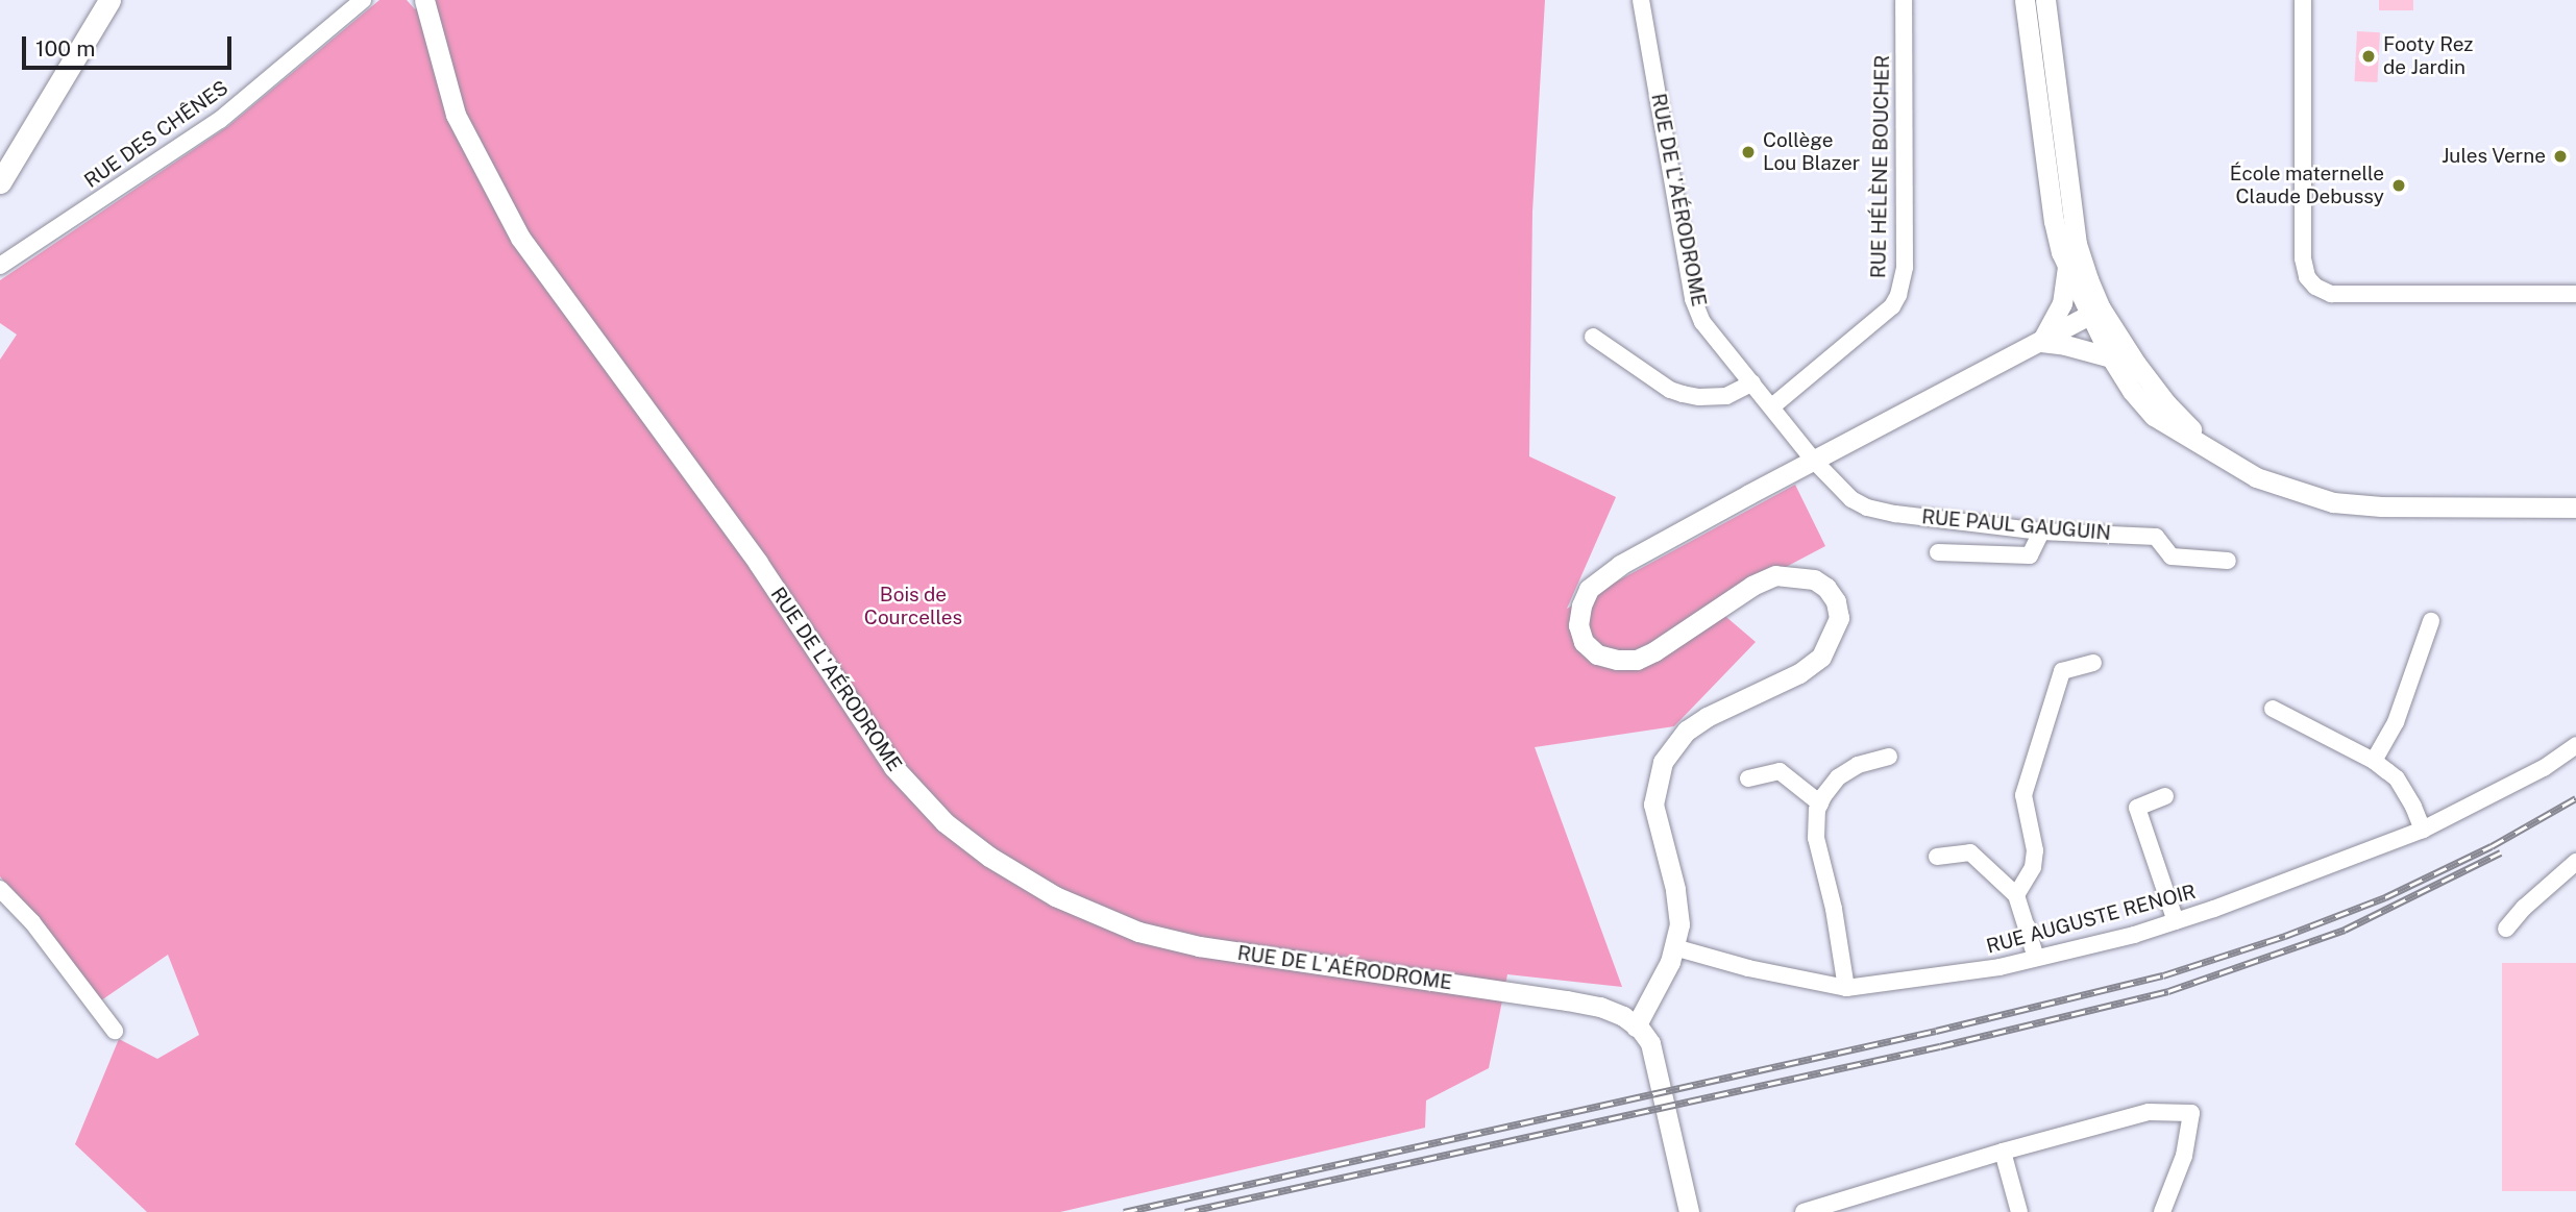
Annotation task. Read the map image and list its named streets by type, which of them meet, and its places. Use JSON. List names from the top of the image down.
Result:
{
  "streets": {
    "street": [
      "RUE DES CHÊNES",
      "RUE HÉLÈNE BOUCHER",
      "RUE DE L'AÉRODROME",
      "RUE PAUL GAUGUIN",
      "RUE AUGUSTE RENOIR"
    ]
  },
  "crossings": [
    ["RUE HÉLÈNE BOUCHER", "RUE DE L'AÉRODROME"],
    ["RUE DE L'AÉRODROME", "RUE PAUL GAUGUIN"]
  ],
  "parks": ["Bois de Courcelles"],
  "places": [
    "Footy Rez de Jardin",
    "Collège Lou Blazer",
    "Jules Verne",
    "École maternelle Claude Debussy"
  ],
  "scale_bar": "100 m"
}
